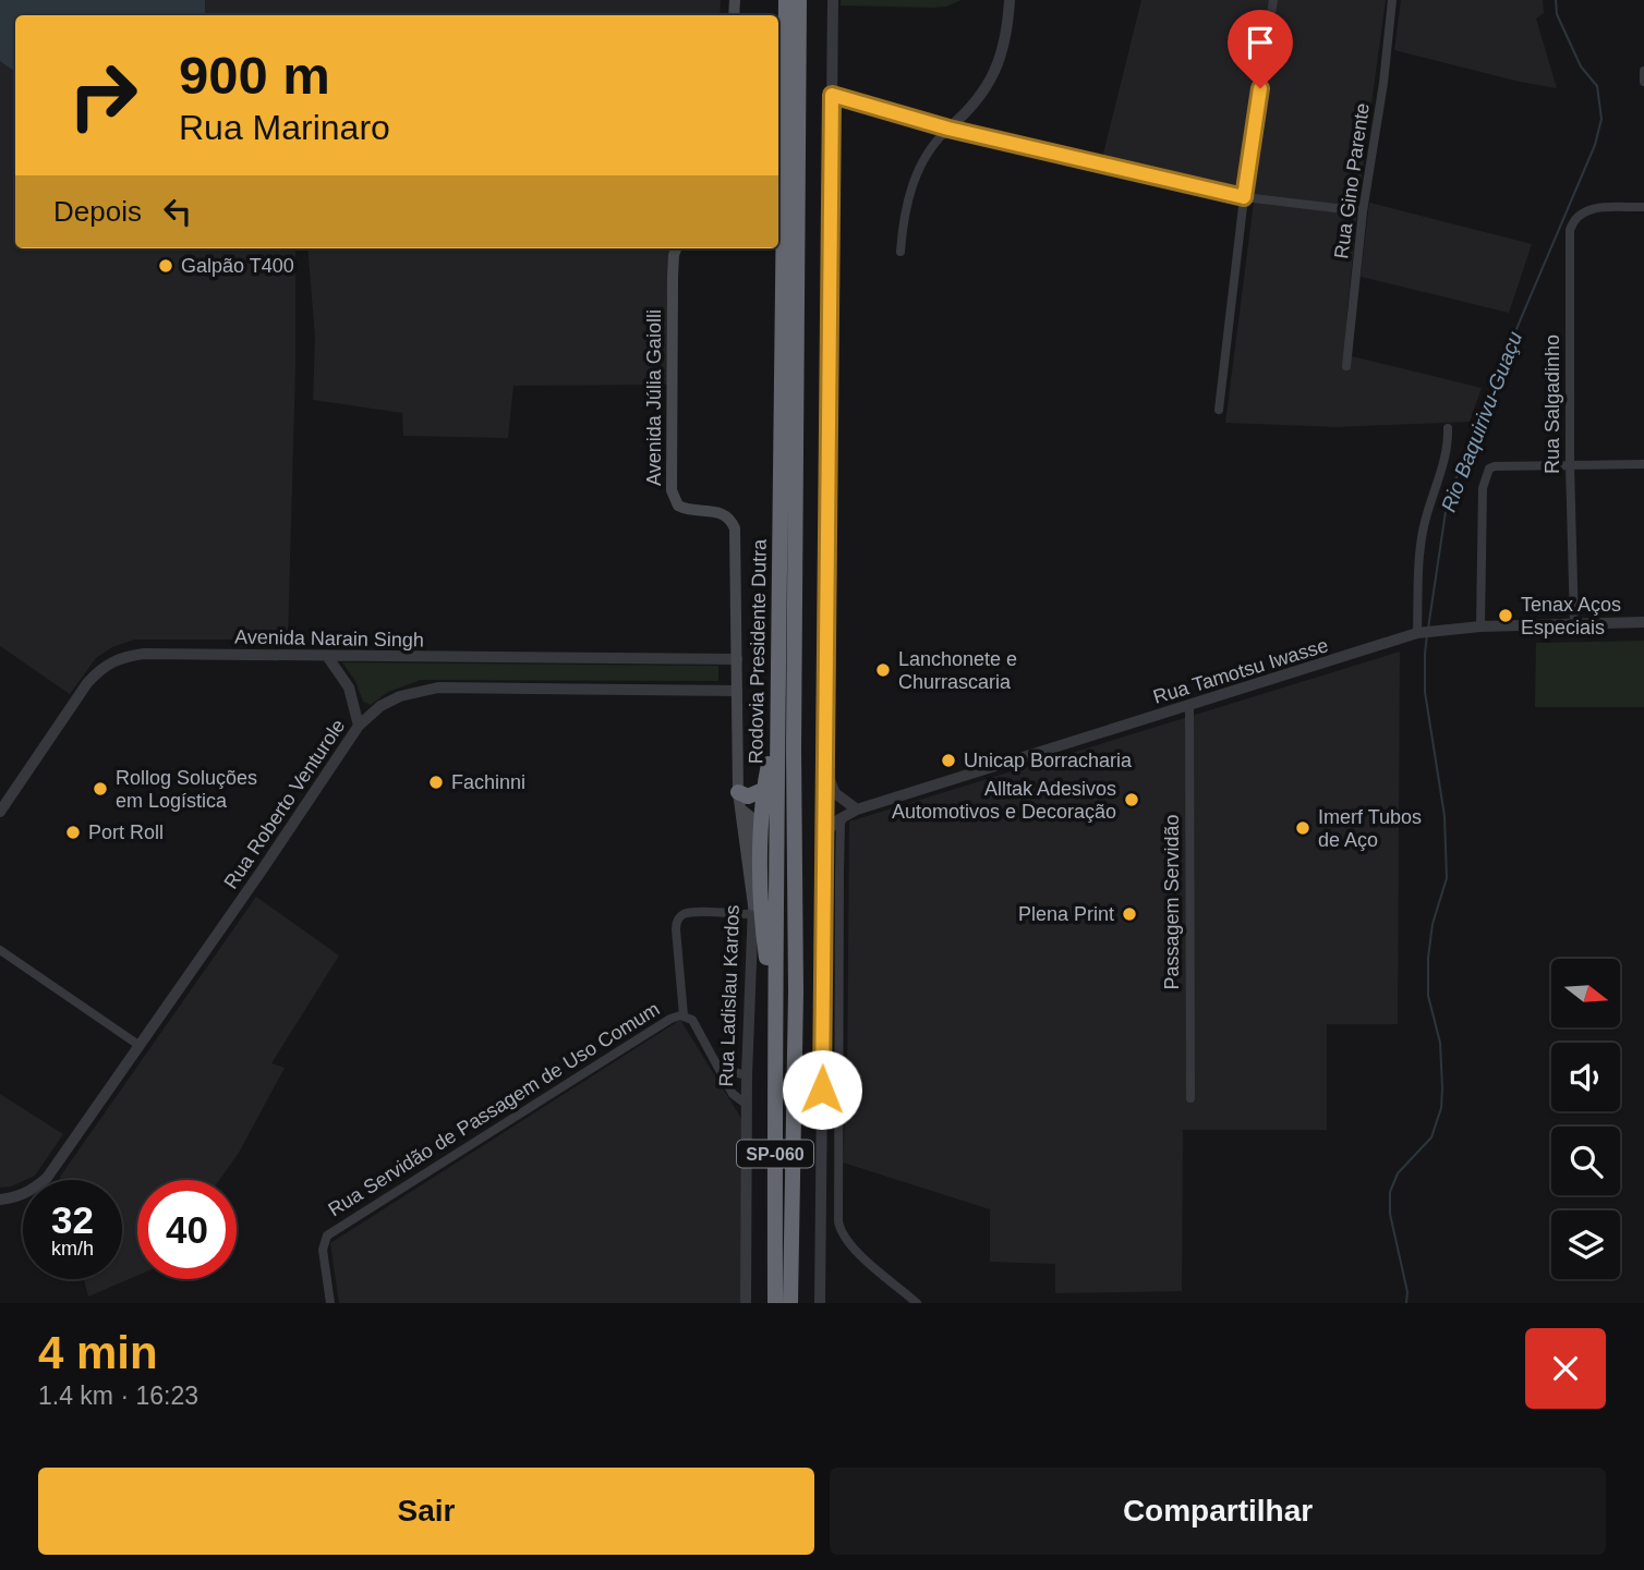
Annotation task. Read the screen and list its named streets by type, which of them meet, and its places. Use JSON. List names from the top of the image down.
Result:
{
  "streets": {
    "highway": ["Rodovia Presidente Dutra", "SP-060"],
    "main road": ["Avenida Júlia Gaiolli"],
    "street": [
      "Rua Gino Parente",
      "Rua Salgadinho",
      "Avenida Narain Singh",
      "Rua Tamotsu Iwasse",
      "Rua Roberto Venturole",
      "Passagem Servidão",
      "Rua Ladislau Kardos",
      "Rua Servidão de Passagem de Uso Comum"
    ]
  },
  "crossings": [
    ["Avenida Júlia Gaiolli", "Avenida Narain Singh"],
    ["Avenida Júlia Gaiolli", "Rua Roberto Venturole"],
    ["Rua Salgadinho", "Rua Tamotsu Iwasse"],
    ["Rua Tamotsu Iwasse", "Passagem Servidão"],
    ["Rua Ladislau Kardos", "Rua Servidão de Passagem de Uso Comum"]
  ],
  "water": ["Rio Baquirivu-Guaçu"],
  "places": [
    "Galpão T400",
    "Tenax Aços Especiais",
    "Lanchonete e Churrascaria",
    "Unicap Borracharia",
    "Fachinni",
    "Rollog Soluções em Logística",
    "Alltak Adesivos Automotivos e Decoração",
    "Imerf Tubos de Aço",
    "Port Roll",
    "Plena Print"
  ],
  "north": "right",
  "page": {
    "turn": ["900 m", "Rua Marinaro"],
    "then": "Depois",
    "speed": "32 km/h",
    "limit": "40",
    "heading": ["4 min", "1.4 km · 16:23"],
    "buttons": ["Sair", "Compartilhar"]
  }
}
